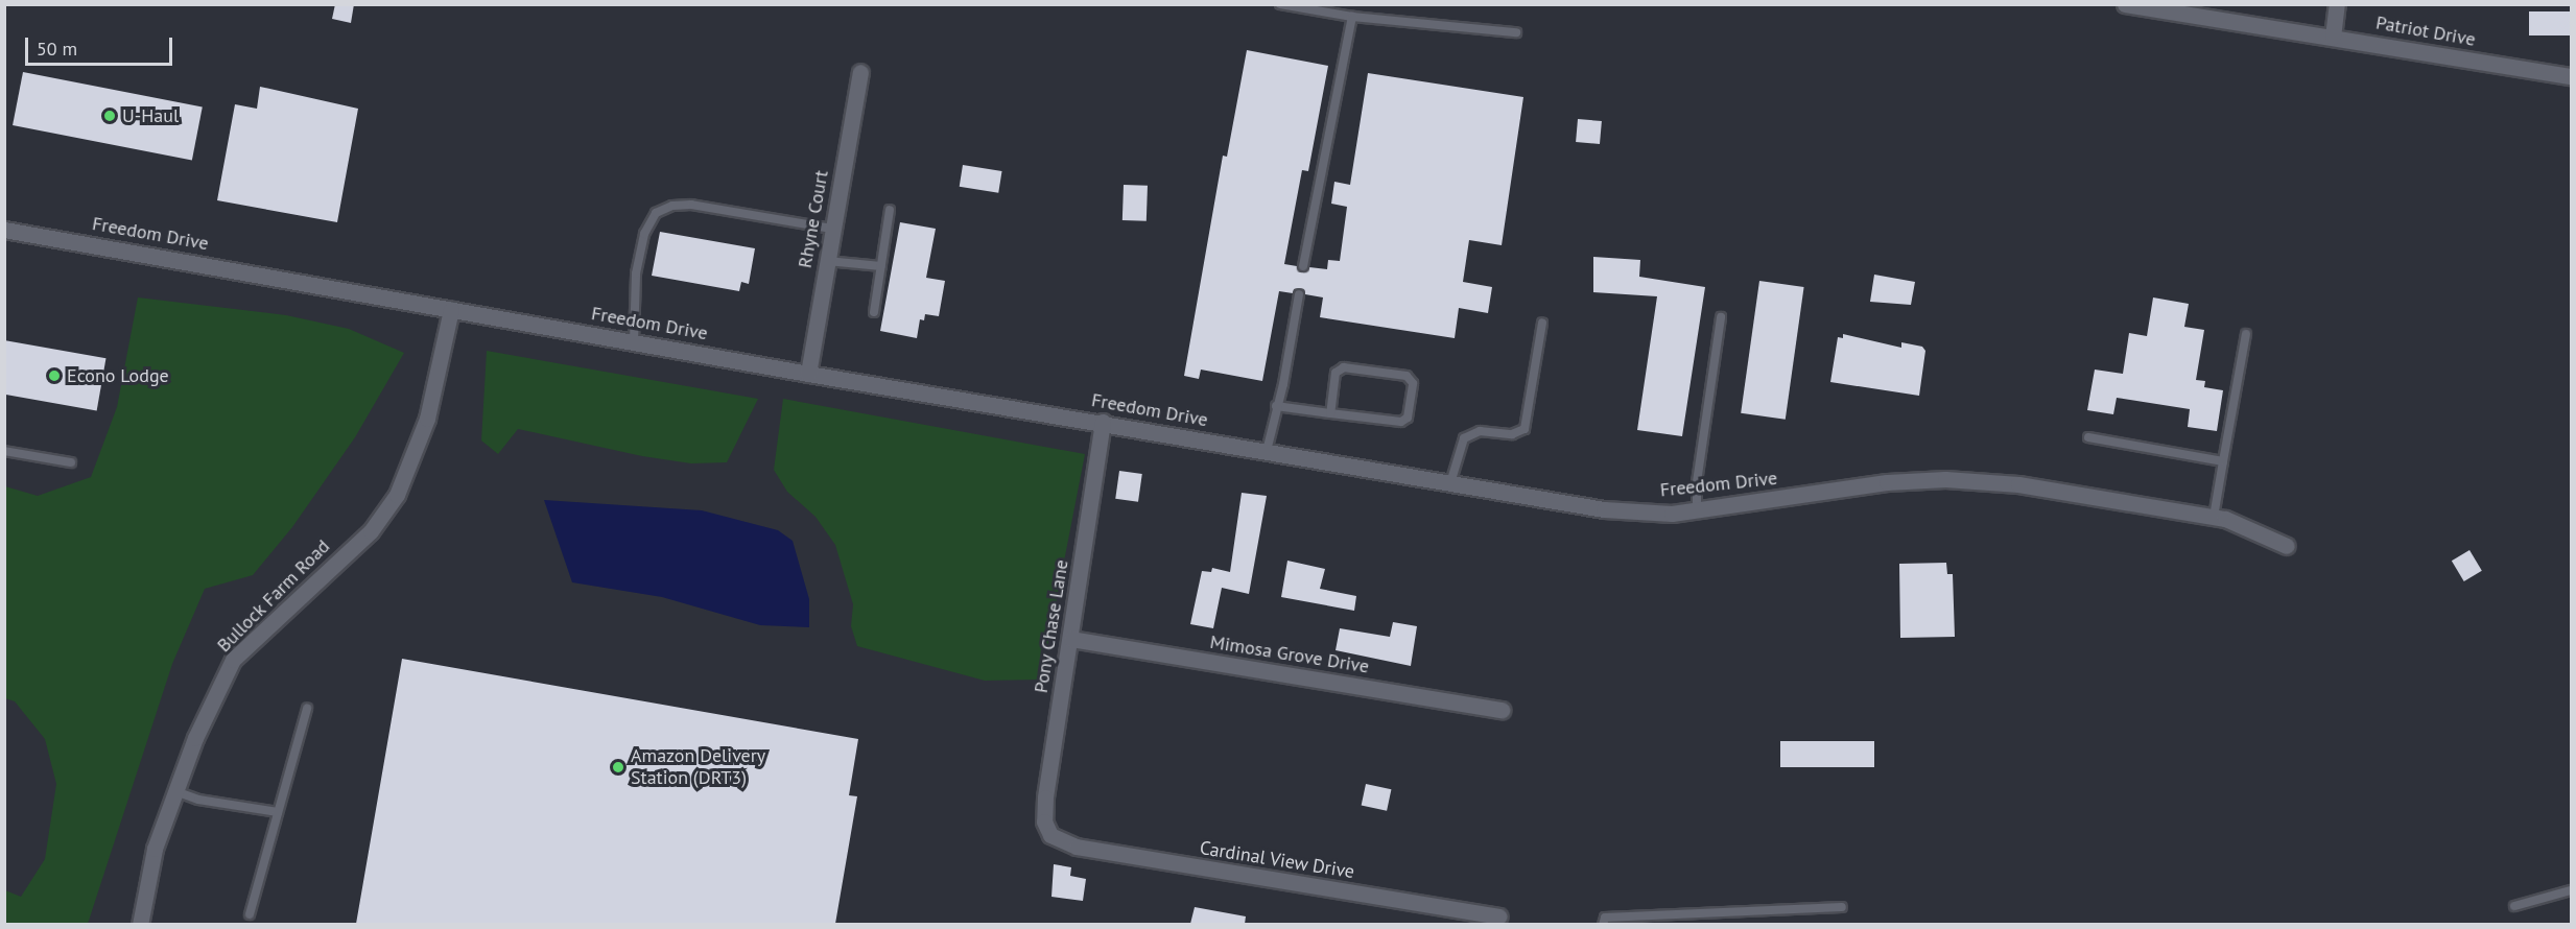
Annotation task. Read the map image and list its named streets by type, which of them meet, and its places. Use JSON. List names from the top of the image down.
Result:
{
  "streets": {
    "street": [
      "Patriot Drive",
      "Rhyne Court",
      "Freedom Drive",
      "Bullock Farm Road",
      "Pony Chase Lane",
      "Mimosa Grove Drive",
      "Cardinal View Drive"
    ]
  },
  "crossings": [
    ["Rhyne Court", "Freedom Drive"],
    ["Freedom Drive", "Bullock Farm Road"],
    ["Freedom Drive", "Pony Chase Lane"],
    ["Pony Chase Lane", "Mimosa Grove Drive"],
    ["Pony Chase Lane", "Cardinal View Drive"]
  ],
  "places": ["U-Haul", "Econo Lodge", "Amazon Delivery Station (DRT3)"],
  "scale_bar": "50 m"
}
